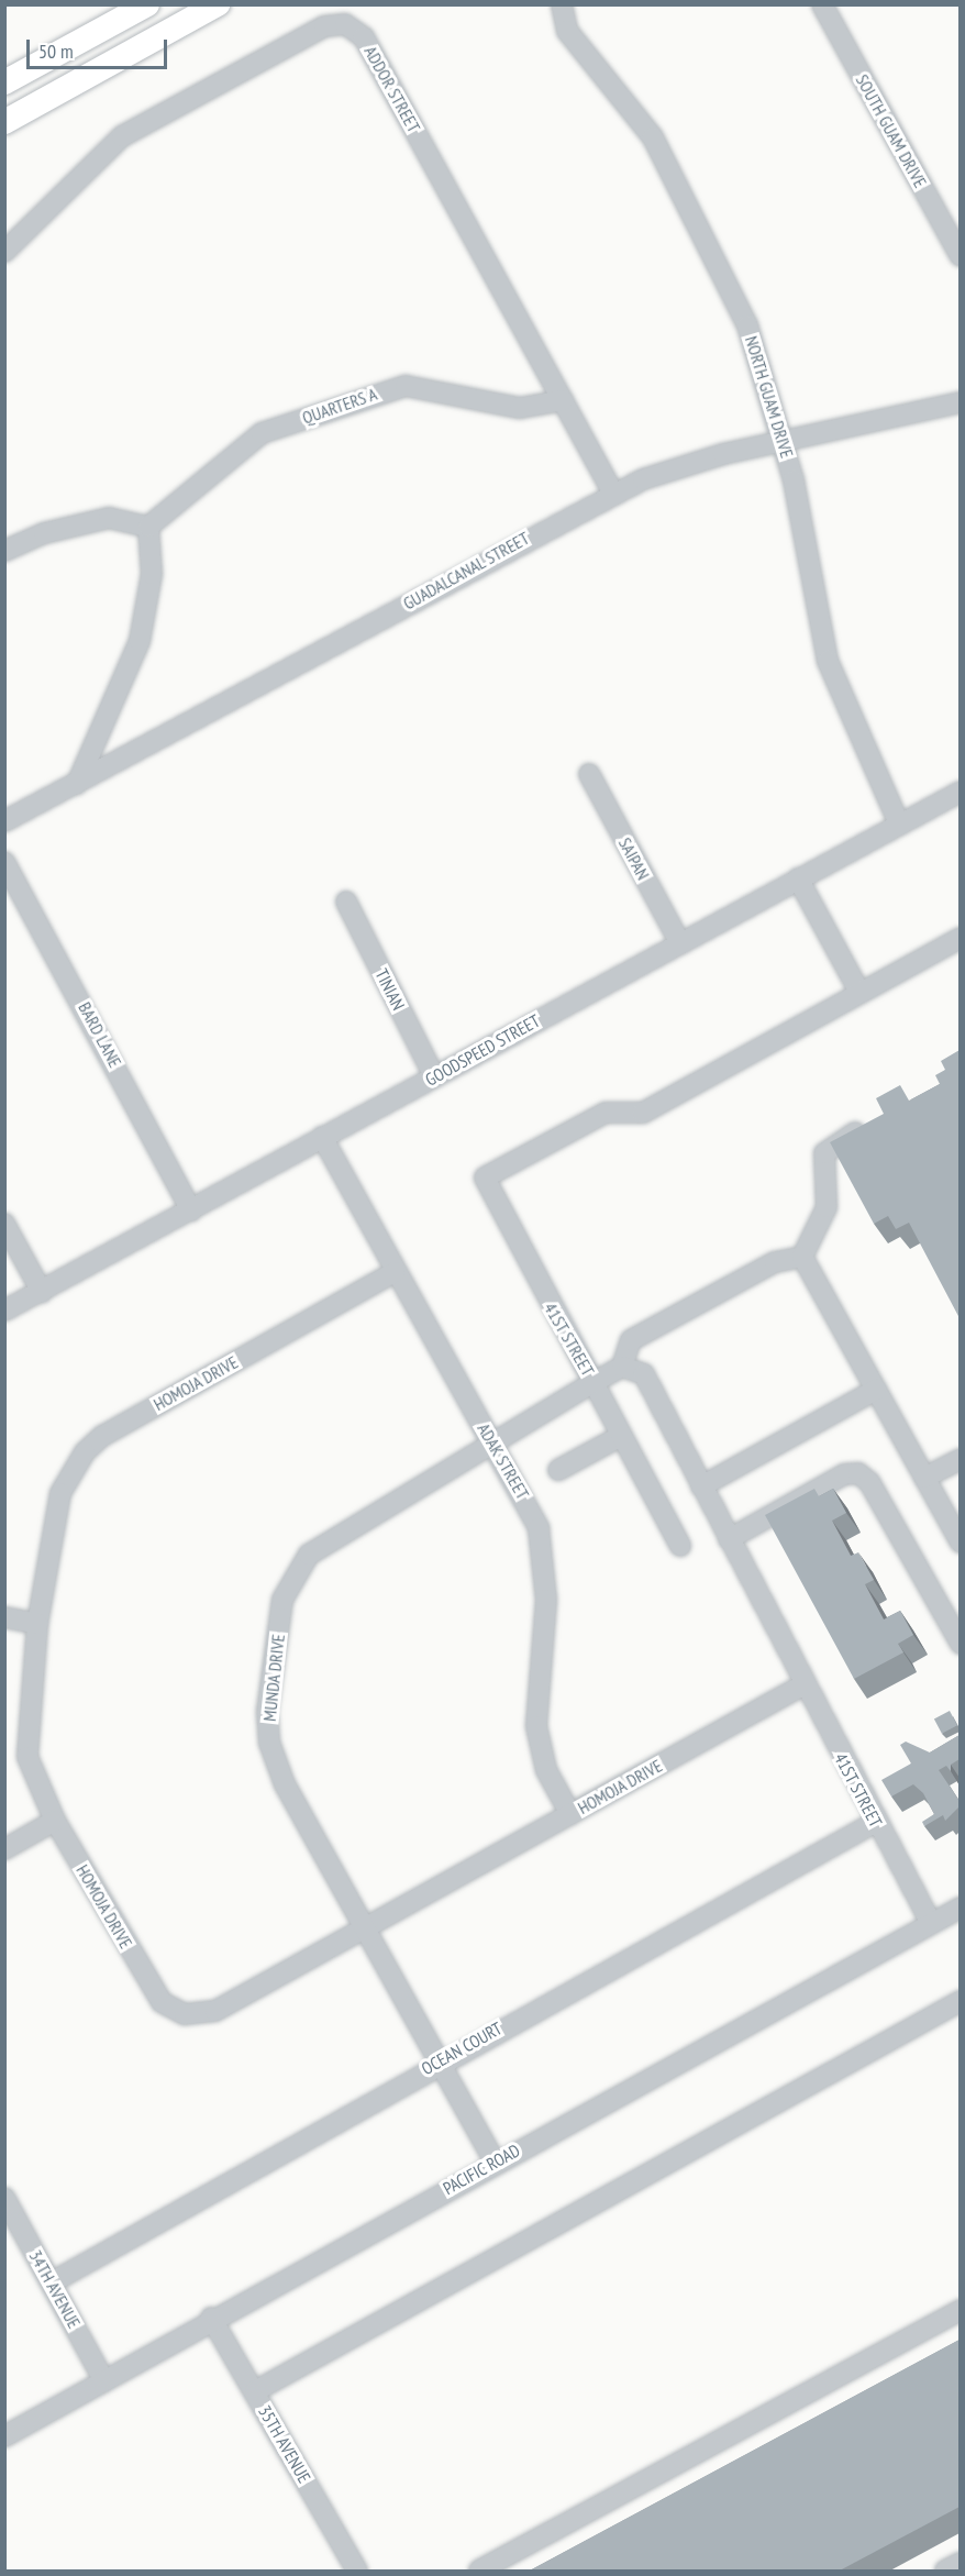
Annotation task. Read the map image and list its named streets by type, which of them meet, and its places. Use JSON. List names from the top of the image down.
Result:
{
  "streets": {
    "street": [
      "ADDOR STREET",
      "SOUTH GUAM DRIVE",
      "NORTH GUAM DRIVE",
      "QUARTERS A",
      "GUADALCANAL STREET",
      "SAIPAN",
      "TINIAN",
      "BARD LANE",
      "GOODSPEED STREET",
      "41ST STREET",
      "HOMOJA DRIVE",
      "ADAK STREET",
      "MUNDA DRIVE",
      "OCEAN COURT",
      "PACIFIC ROAD",
      "34TH AVENUE",
      "35TH AVENUE"
    ]
  },
  "crossings": [
    ["ADDOR STREET", "QUARTERS A"],
    ["ADDOR STREET", "GUADALCANAL STREET"],
    ["NORTH GUAM DRIVE", "GUADALCANAL STREET"],
    ["NORTH GUAM DRIVE", "GOODSPEED STREET"],
    ["SAIPAN", "GOODSPEED STREET"],
    ["TINIAN", "GOODSPEED STREET"],
    ["BARD LANE", "GOODSPEED STREET"],
    ["GOODSPEED STREET", "ADAK STREET"],
    ["41ST STREET", "HOMOJA DRIVE"],
    ["41ST STREET", "MUNDA DRIVE"],
    ["41ST STREET", "OCEAN COURT"],
    ["41ST STREET", "PACIFIC ROAD"],
    ["HOMOJA DRIVE", "ADAK STREET"],
    ["HOMOJA DRIVE", "MUNDA DRIVE"],
    ["ADAK STREET", "MUNDA DRIVE"],
    ["MUNDA DRIVE", "OCEAN COURT"],
    ["MUNDA DRIVE", "PACIFIC ROAD"],
    ["OCEAN COURT", "34TH AVENUE"],
    ["PACIFIC ROAD", "34TH AVENUE"],
    ["PACIFIC ROAD", "35TH AVENUE"]
  ],
  "scale_bar": "50 m"
}
